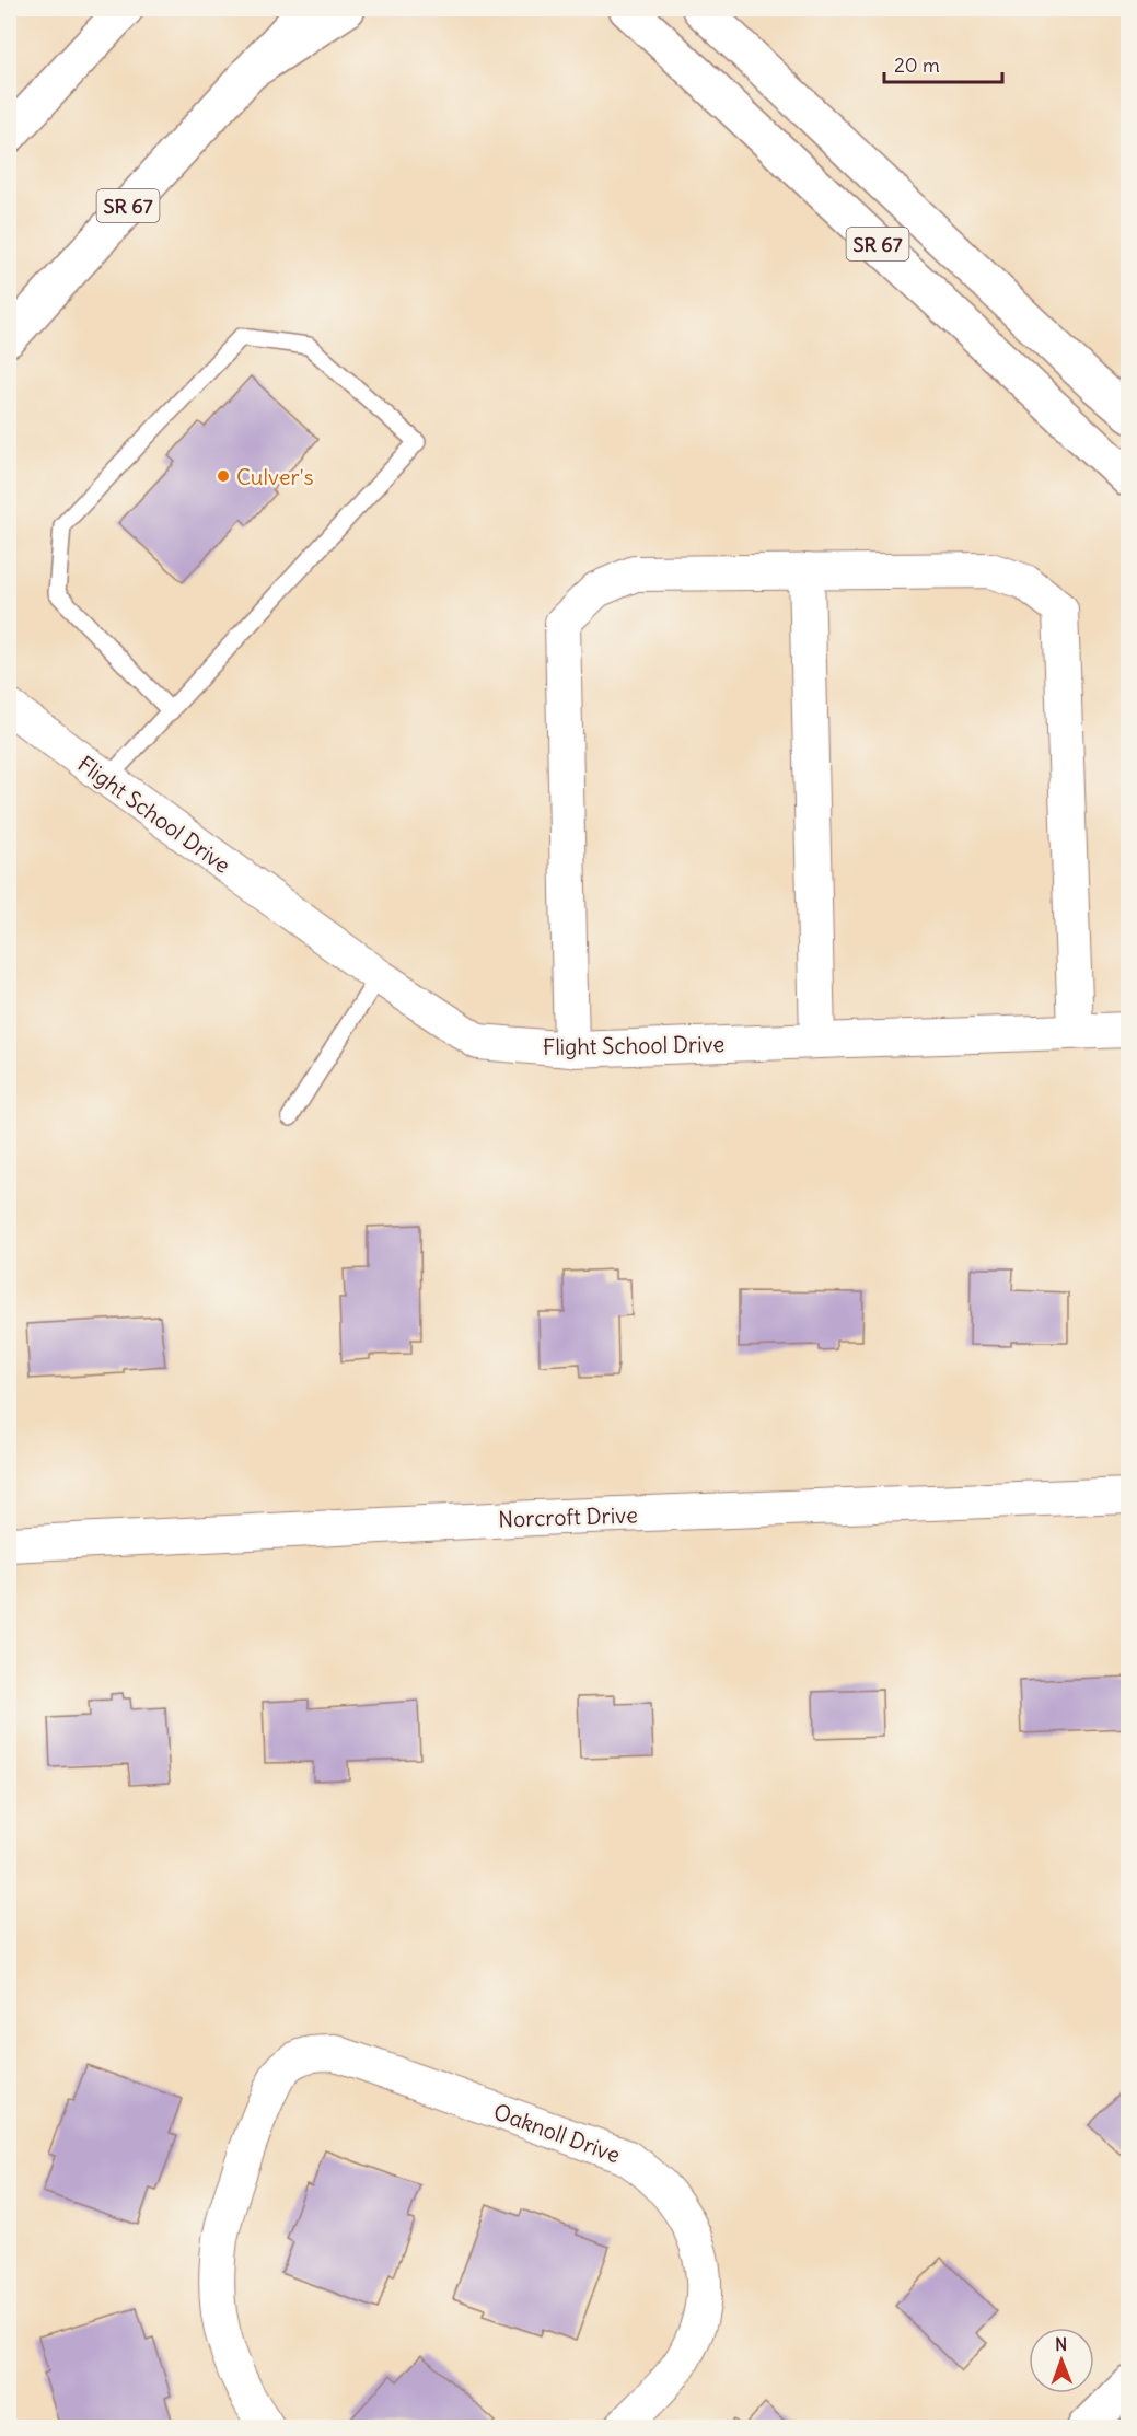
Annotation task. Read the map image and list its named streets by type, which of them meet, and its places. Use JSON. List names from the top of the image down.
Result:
{
  "streets": {
    "main road": ["SR 67"],
    "street": ["Flight School Drive", "Norcroft Drive", "Oaknoll Drive"]
  },
  "places": ["Culver's"],
  "scale_bar": "20 m",
  "north": "top"
}
